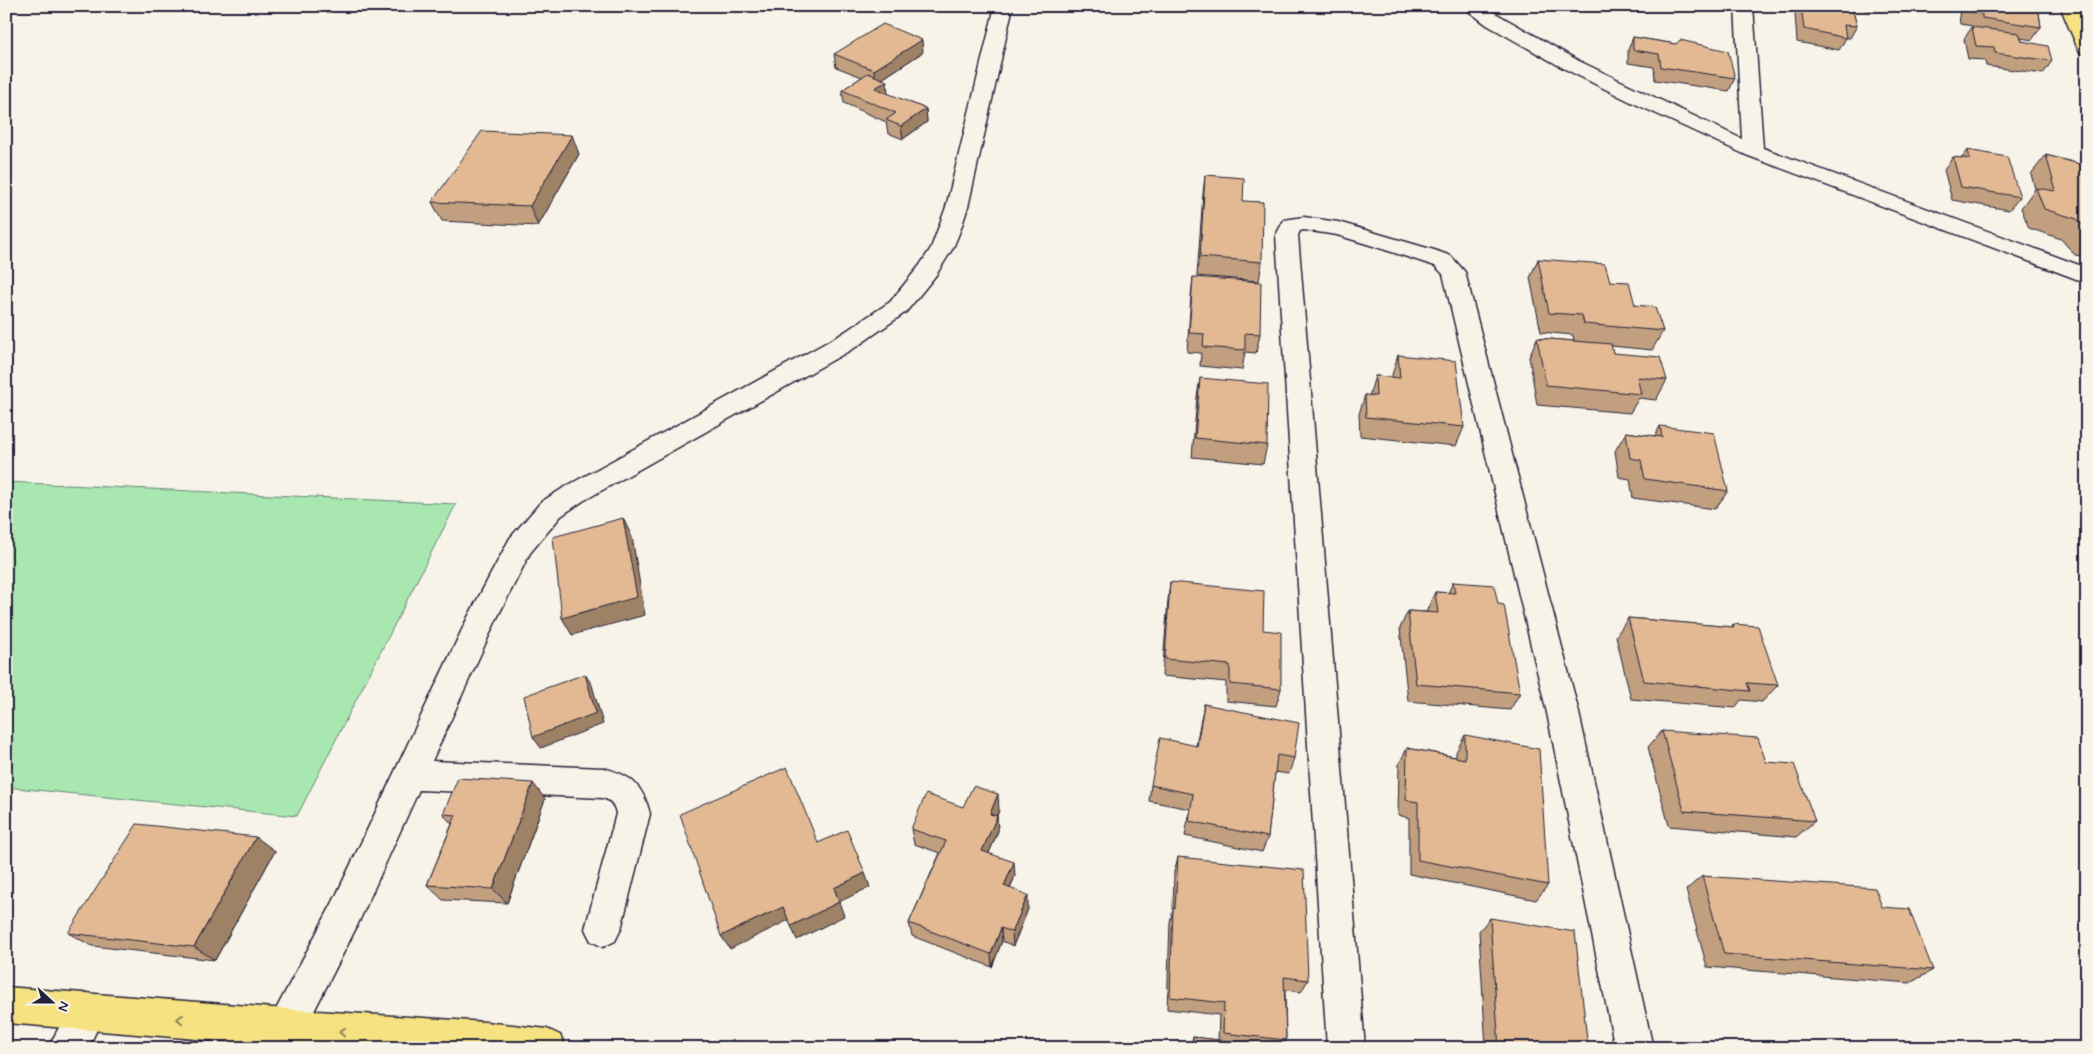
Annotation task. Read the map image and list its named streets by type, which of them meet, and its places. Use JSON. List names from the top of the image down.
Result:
{
  "north": "right"
}
